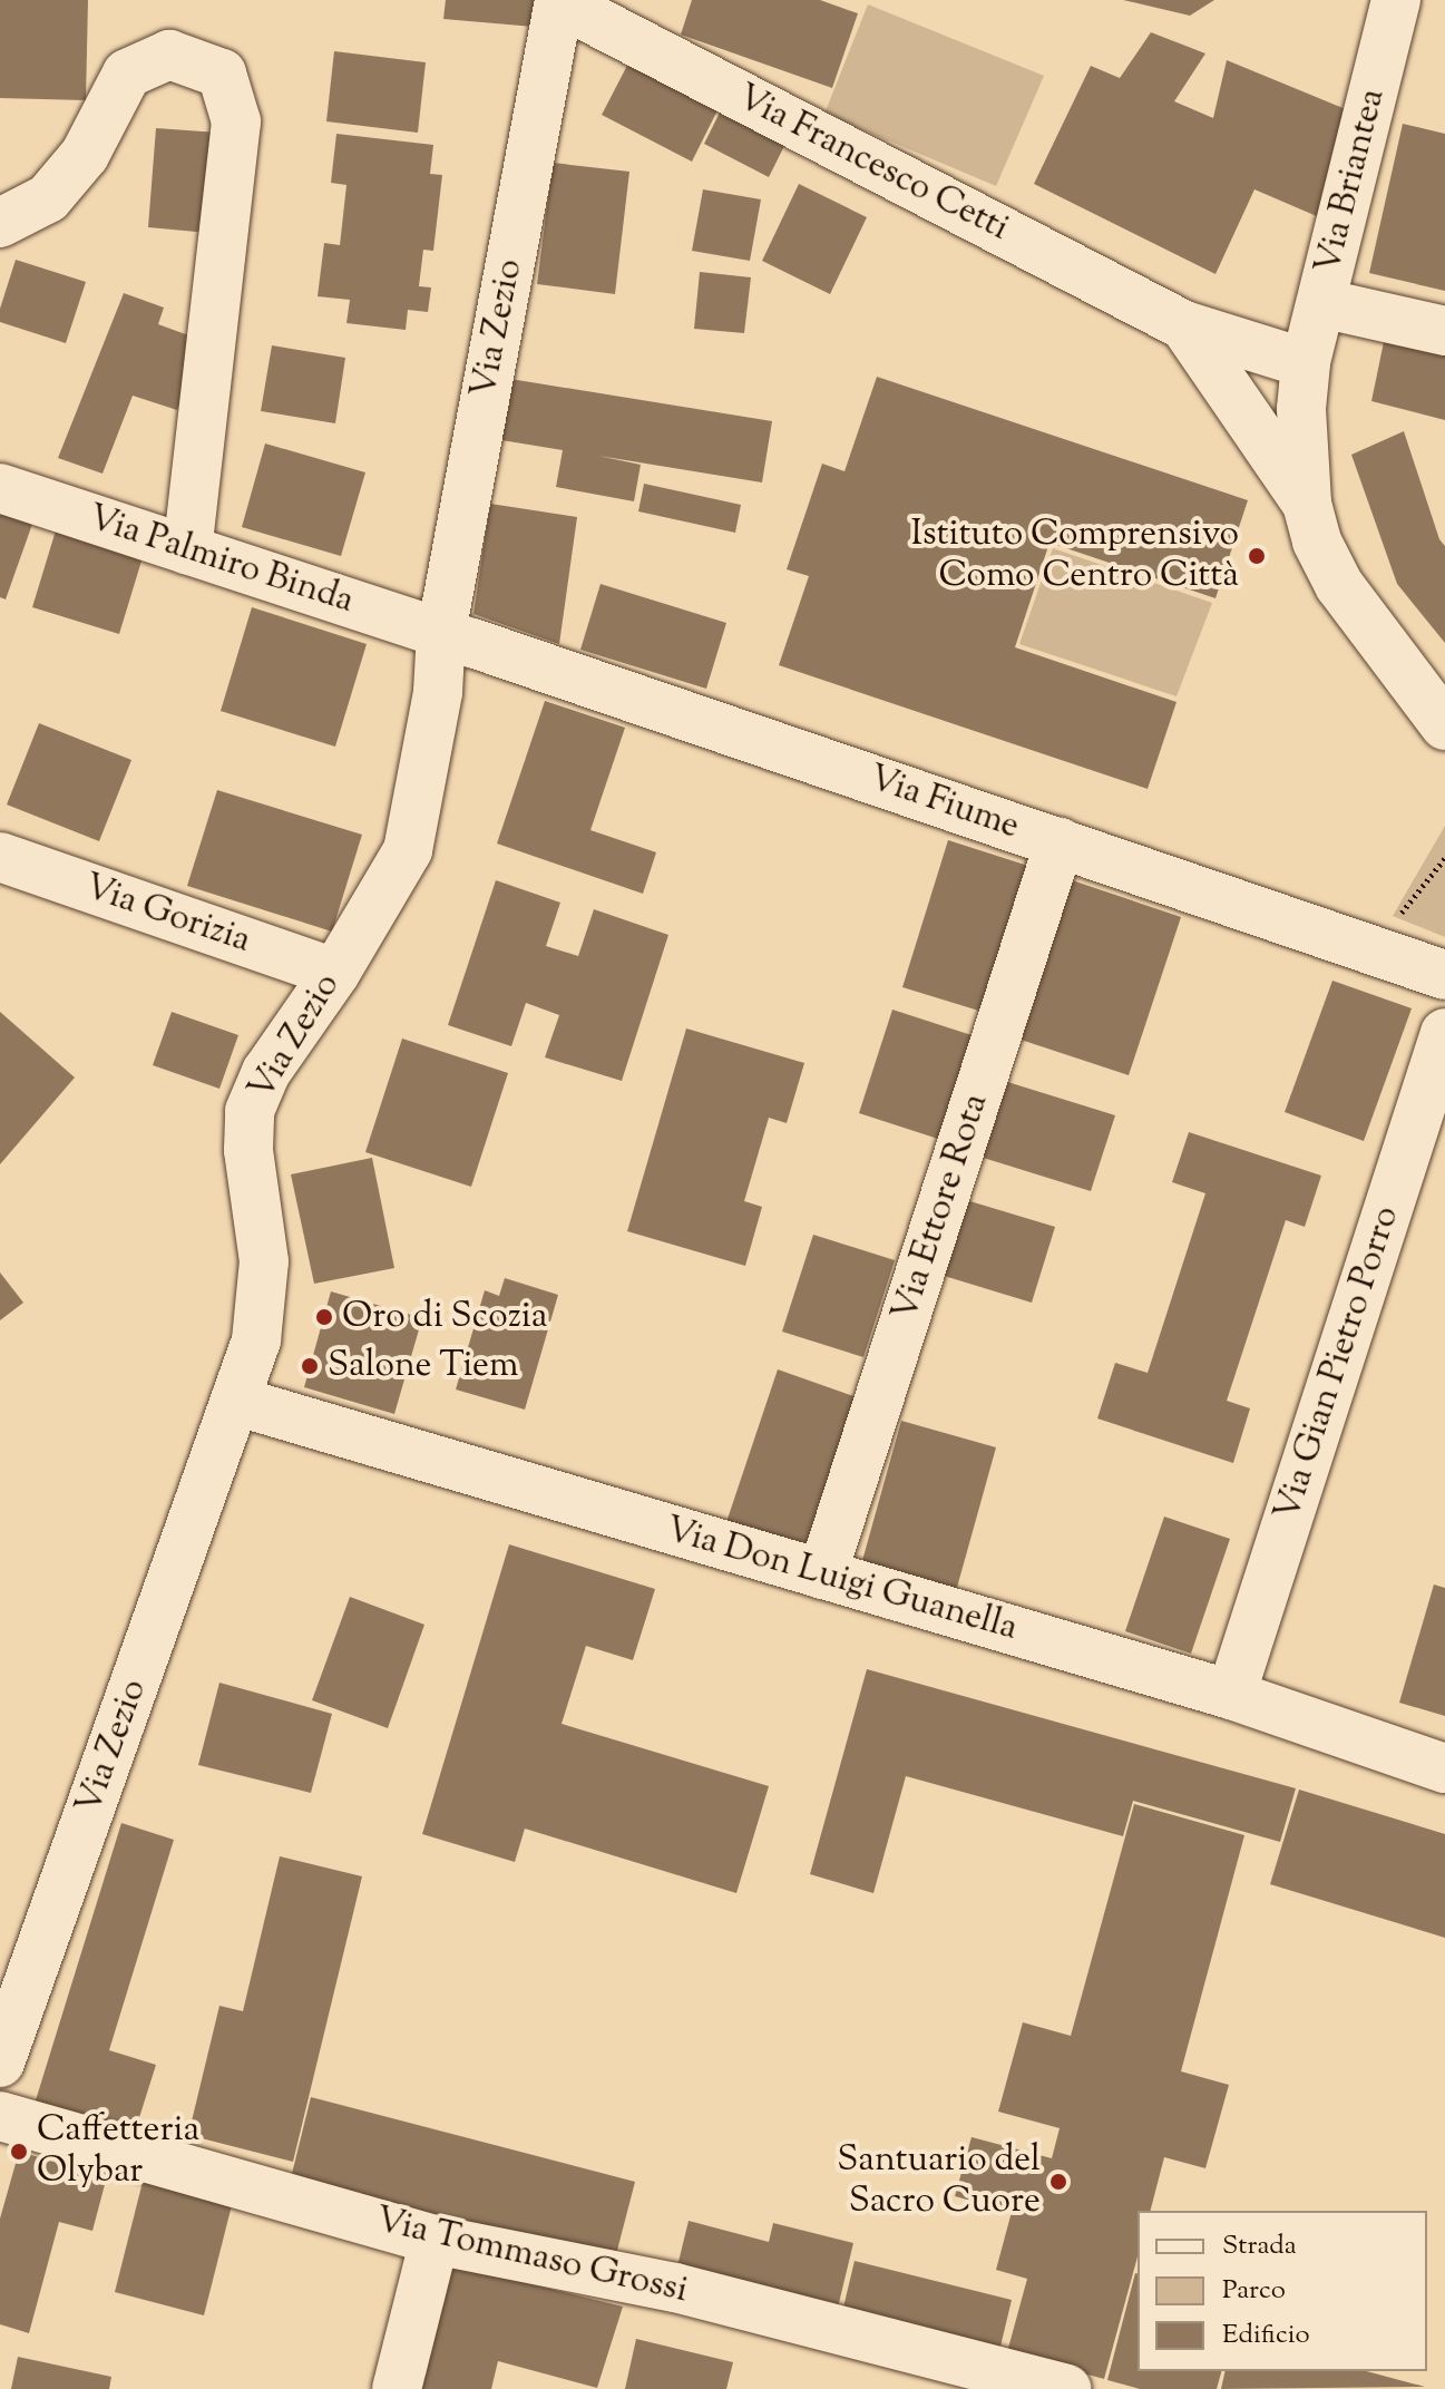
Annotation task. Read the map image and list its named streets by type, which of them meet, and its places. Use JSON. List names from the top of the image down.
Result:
{
  "streets": {
    "street": [
      "Via Francesco Cetti",
      "Via Briantea",
      "Via Zezio",
      "Via Palmiro Binda",
      "Via Fiume",
      "Via Gorizia",
      "Via Ettore Rota",
      "Via Gian Pietro Porro",
      "Via Don Luigi Guanella",
      "Via Tommaso Grossi"
    ]
  },
  "crossings": [
    ["Via Francesco Cetti", "Via Briantea"],
    ["Via Francesco Cetti", "Via Zezio"],
    ["Via Zezio", "Via Palmiro Binda"],
    ["Via Zezio", "Via Fiume"],
    ["Via Zezio", "Via Gorizia"],
    ["Via Zezio", "Via Don Luigi Guanella"],
    ["Via Palmiro Binda", "Via Fiume"],
    ["Via Fiume", "Via Ettore Rota"],
    ["Via Ettore Rota", "Via Don Luigi Guanella"],
    ["Via Gian Pietro Porro", "Via Don Luigi Guanella"]
  ],
  "places": [
    "Istituto Comprensivo Como Centro Città",
    "Oro di Scozia",
    "Salone Tiem",
    "Caffetteria Olybar",
    "Santuario del Sacro Cuore"
  ],
  "legend": ["Strada", "Parco", "Edificio"]
}
